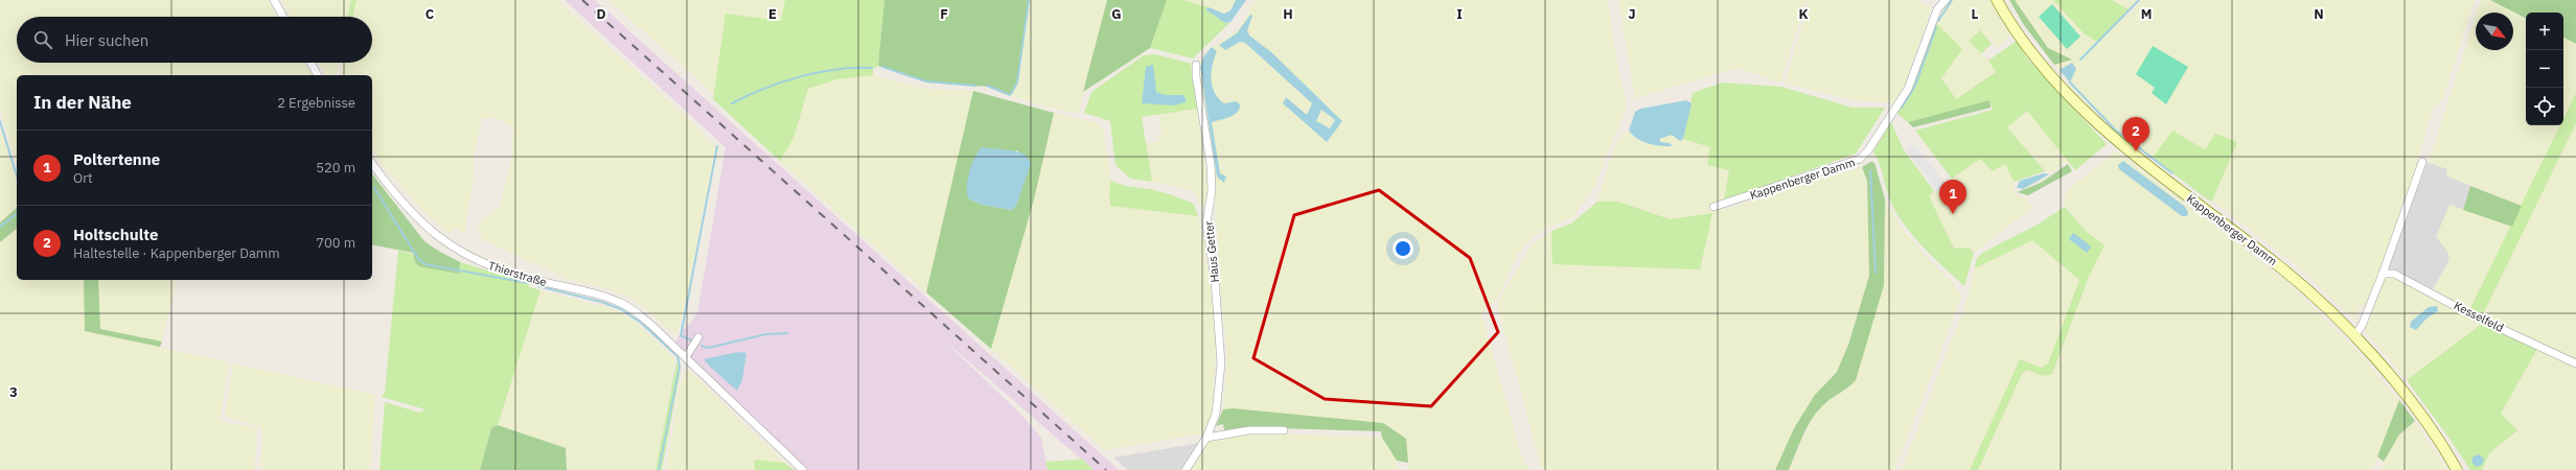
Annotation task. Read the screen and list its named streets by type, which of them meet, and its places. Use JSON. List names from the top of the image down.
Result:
{
  "streets": {
    "main road": ["Kappenberger Damm"],
    "street": ["Haus Getter", "Thierstraße", "Kesselfeld"]
  },
  "north": "bottom right",
  "page": {
    "map_buttons": ["+", "−"],
    "search": "Hier suchen",
    "heading": ["In der Nähe", "2 Ergebnisse"],
    "pins": ["2", "1"],
    "list": [
      {
        "mark": "1",
        "name": "Poltertenne",
        "note": "Ort",
        "value": "520 m"
      },
      {
        "mark": "2",
        "name": "Holtschulte",
        "note": "Haltestelle · Kappenberger Damm",
        "value": "700 m"
      }
    ]
  },
  "grid": {
    "columns": [
      "C",
      "D",
      "E",
      "F",
      "G",
      "H",
      "I",
      "J",
      "K",
      "L",
      "M",
      "N"
    ],
    "rows": ["3"]
  }
}
